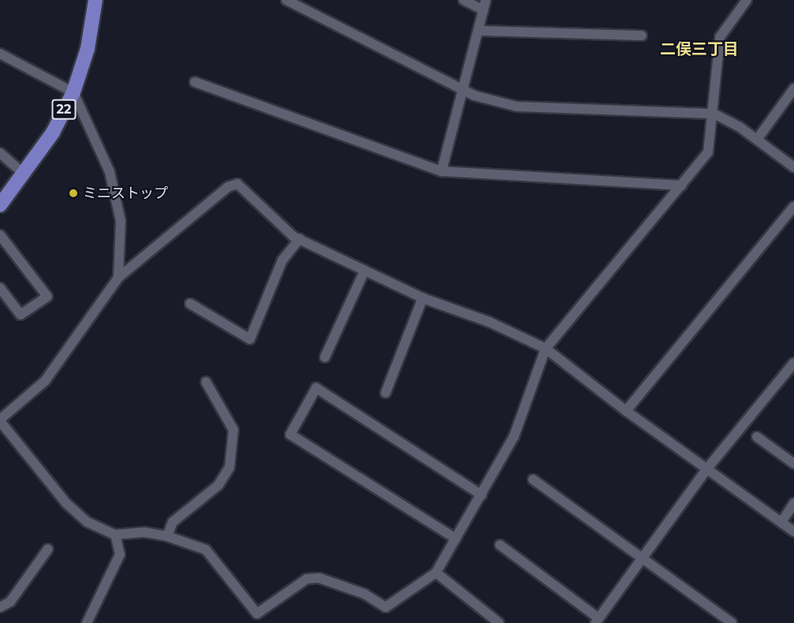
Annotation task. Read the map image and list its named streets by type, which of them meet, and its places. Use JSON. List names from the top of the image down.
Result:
{
  "streets": {
    "main road": ["22"]
  },
  "districts": ["二俣三丁目"],
  "places": ["ミニストップ"]
}
